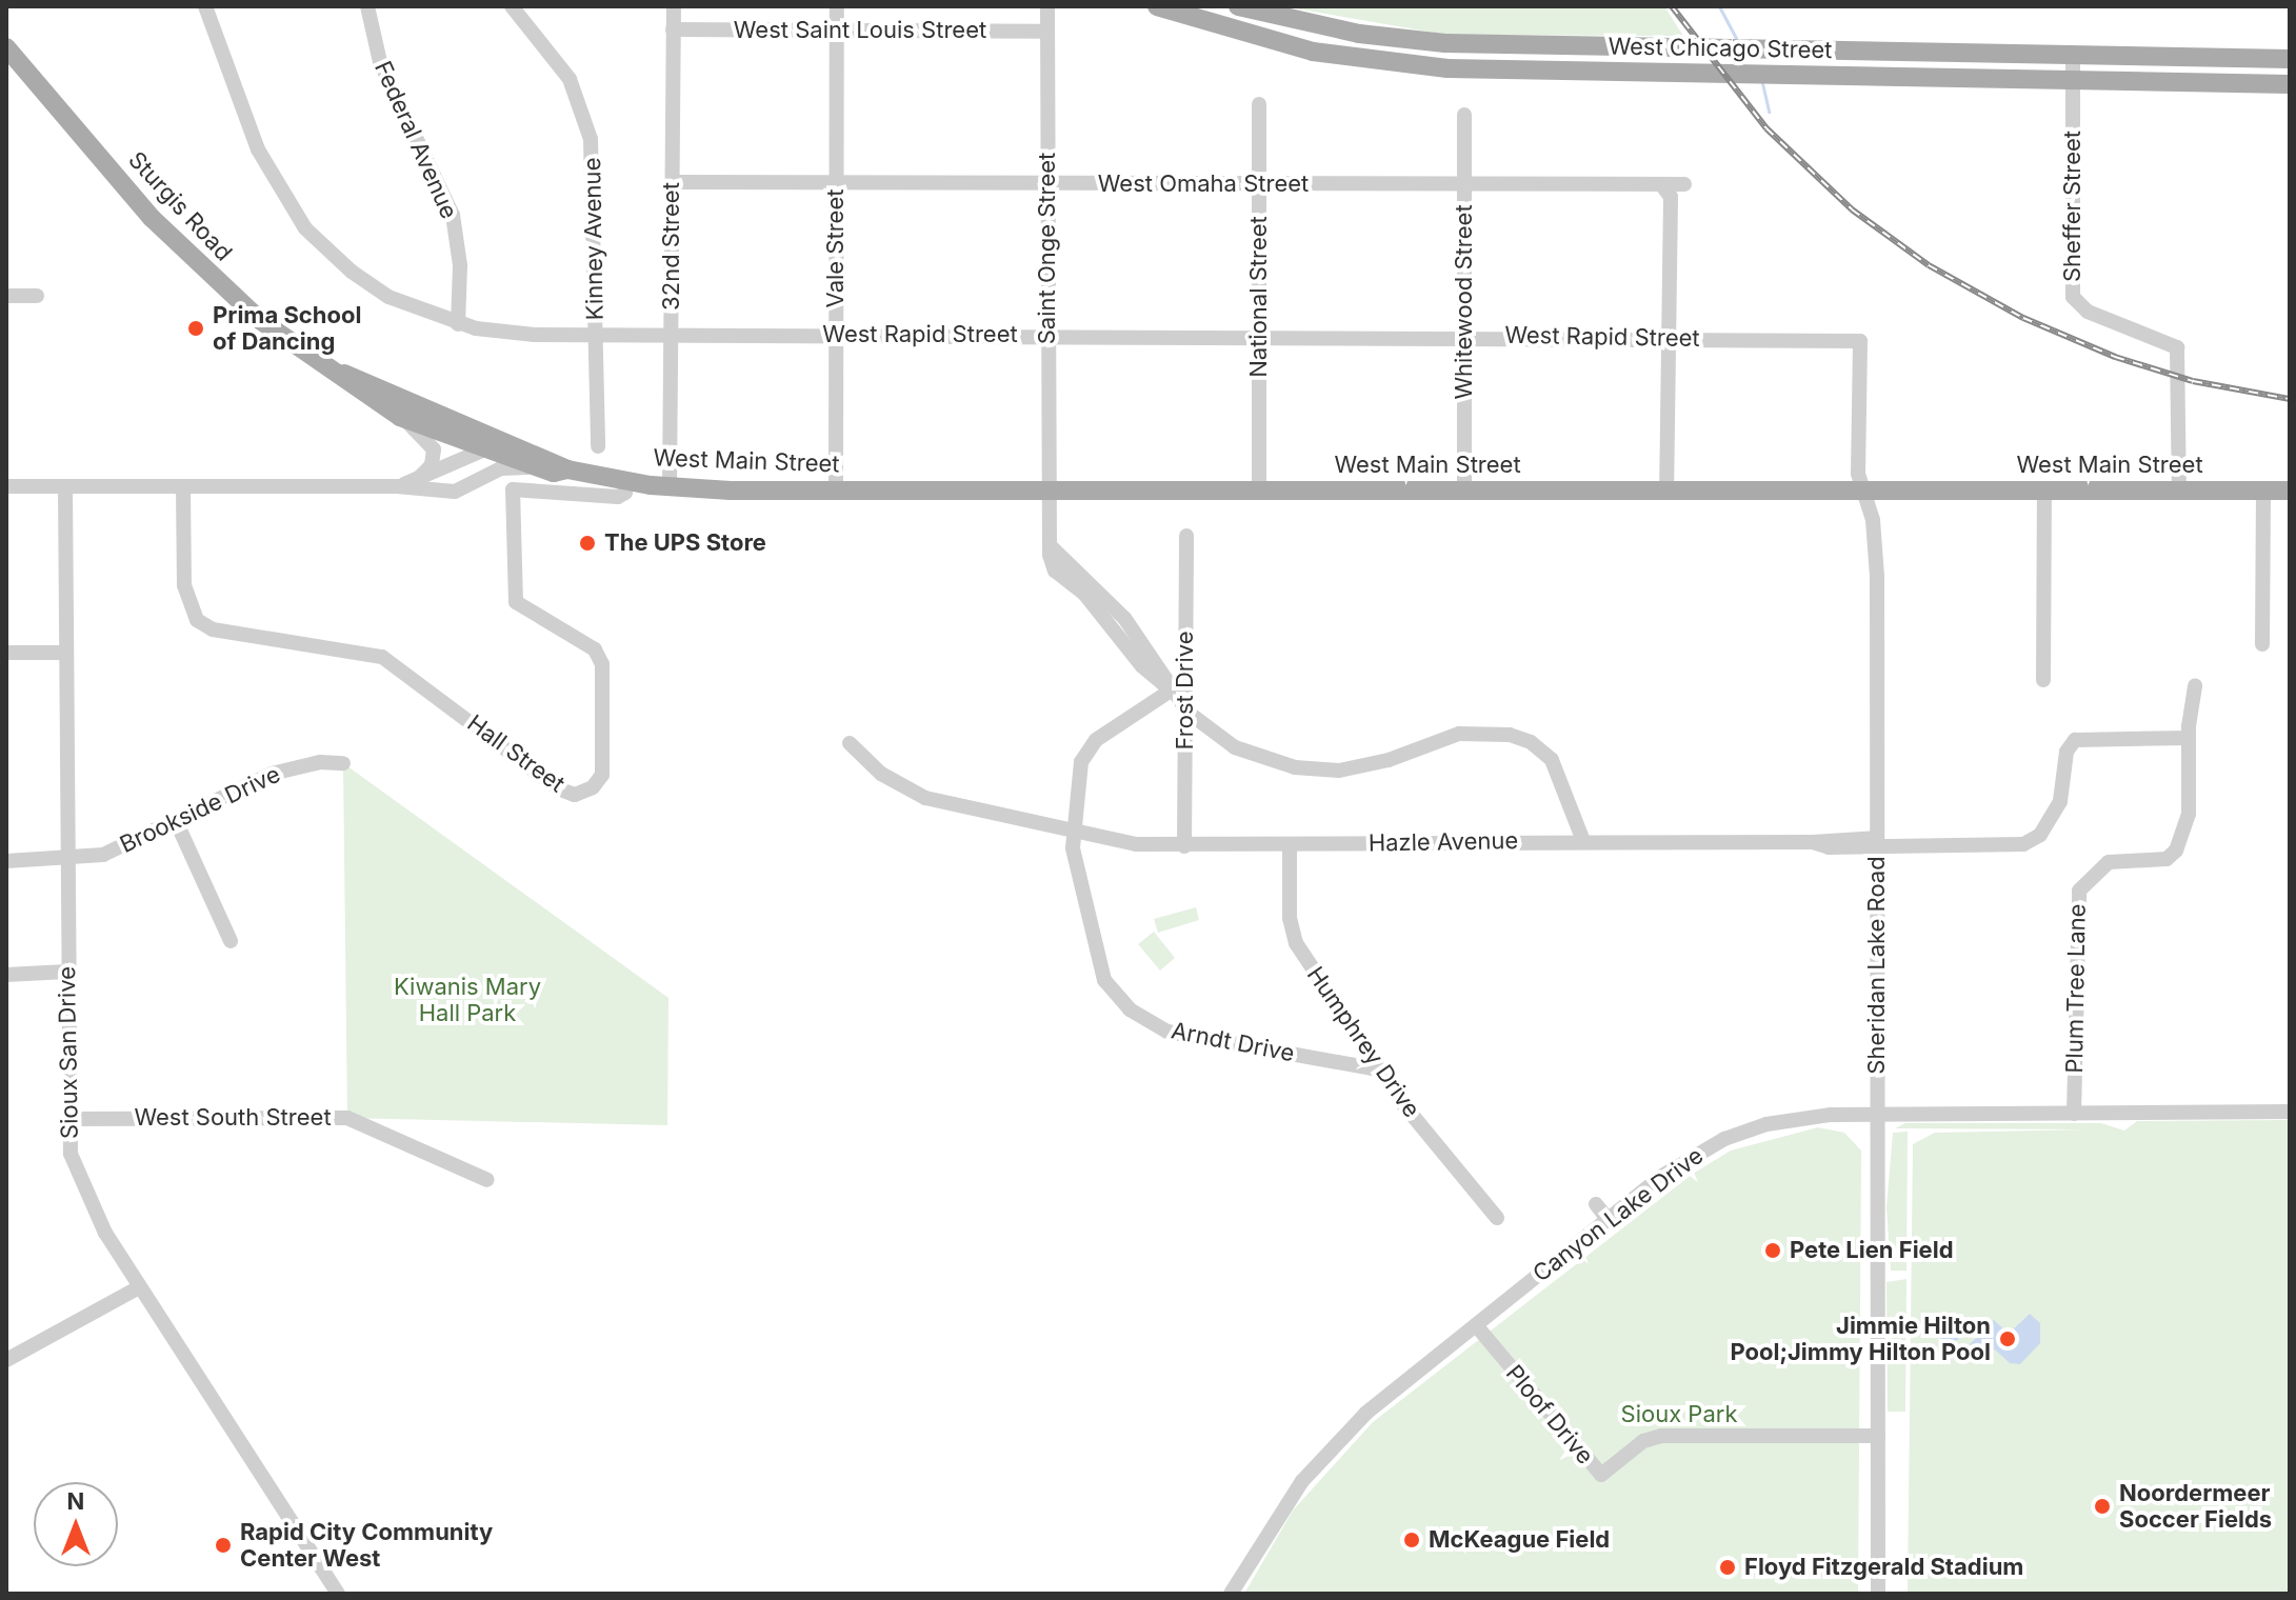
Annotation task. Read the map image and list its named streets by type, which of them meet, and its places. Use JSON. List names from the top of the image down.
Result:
{
  "streets": {
    "main road": ["West Chicago Street", "Sturgis Road", "West Main Street"],
    "street": [
      "West Saint Louis Street",
      "Federal Avenue",
      "West Omaha Street",
      "Sheffer Street",
      "Kinney Avenue",
      "32nd Street",
      "Vale Street",
      "Saint Onge Street",
      "National Street",
      "Whitewood Street",
      "West Rapid Street",
      "Frost Drive",
      "Hall Street",
      "Brookside Drive",
      "Hazle Avenue",
      "Sheridan Lake Road",
      "Plum Tree Lane",
      "Arndt Drive",
      "Humphrey Drive",
      "Sioux San Drive",
      "West South Street",
      "Canyon Lake Drive",
      "Ploof Drive"
    ]
  },
  "crossings": [
    ["West Saint Louis Street", "32nd Street"],
    ["West Saint Louis Street", "Vale Street"],
    ["West Saint Louis Street", "Saint Onge Street"],
    ["West Chicago Street", "Sheffer Street"],
    ["Federal Avenue", "West Rapid Street"],
    ["West Omaha Street", "32nd Street"],
    ["West Omaha Street", "Vale Street"],
    ["West Omaha Street", "Saint Onge Street"],
    ["West Omaha Street", "National Street"],
    ["West Omaha Street", "Whitewood Street"],
    ["Sturgis Road", "West Main Street"],
    ["Sheffer Street", "West Main Street"],
    ["Kinney Avenue", "West Rapid Street"],
    ["32nd Street", "West Rapid Street"],
    ["32nd Street", "West Main Street"],
    ["Vale Street", "West Rapid Street"],
    ["Vale Street", "West Main Street"],
    ["Saint Onge Street", "West Rapid Street"],
    ["Saint Onge Street", "West Main Street"],
    ["Saint Onge Street", "Arndt Drive"],
    ["National Street", "West Rapid Street"],
    ["National Street", "West Main Street"],
    ["Whitewood Street", "West Rapid Street"],
    ["Whitewood Street", "West Main Street"],
    ["West Rapid Street", "Sheridan Lake Road"],
    ["West Main Street", "Hall Street"],
    ["West Main Street", "Sheridan Lake Road"],
    ["Frost Drive", "Hazle Avenue"],
    ["Brookside Drive", "Sioux San Drive"],
    ["Hazle Avenue", "Sheridan Lake Road"],
    ["Hazle Avenue", "Plum Tree Lane"],
    ["Hazle Avenue", "Arndt Drive"],
    ["Hazle Avenue", "Humphrey Drive"],
    ["Sheridan Lake Road", "Canyon Lake Drive"],
    ["Sheridan Lake Road", "Ploof Drive"],
    ["Plum Tree Lane", "Canyon Lake Drive"],
    ["Arndt Drive", "Humphrey Drive"],
    ["Sioux San Drive", "West South Street"],
    ["Canyon Lake Drive", "Ploof Drive"]
  ],
  "parks": ["Kiwanis Mary Hall Park", "Sioux Park"],
  "places": [
    "Prima School of Dancing",
    "The UPS Store",
    "Pete Lien Field",
    "Jimmie Hilton Pool;Jimmy Hilton Pool",
    "Noordermeer Soccer Fields",
    "McKeague Field",
    "Rapid City Community Center West",
    "Floyd Fitzgerald Stadium"
  ],
  "north": "top"
}
